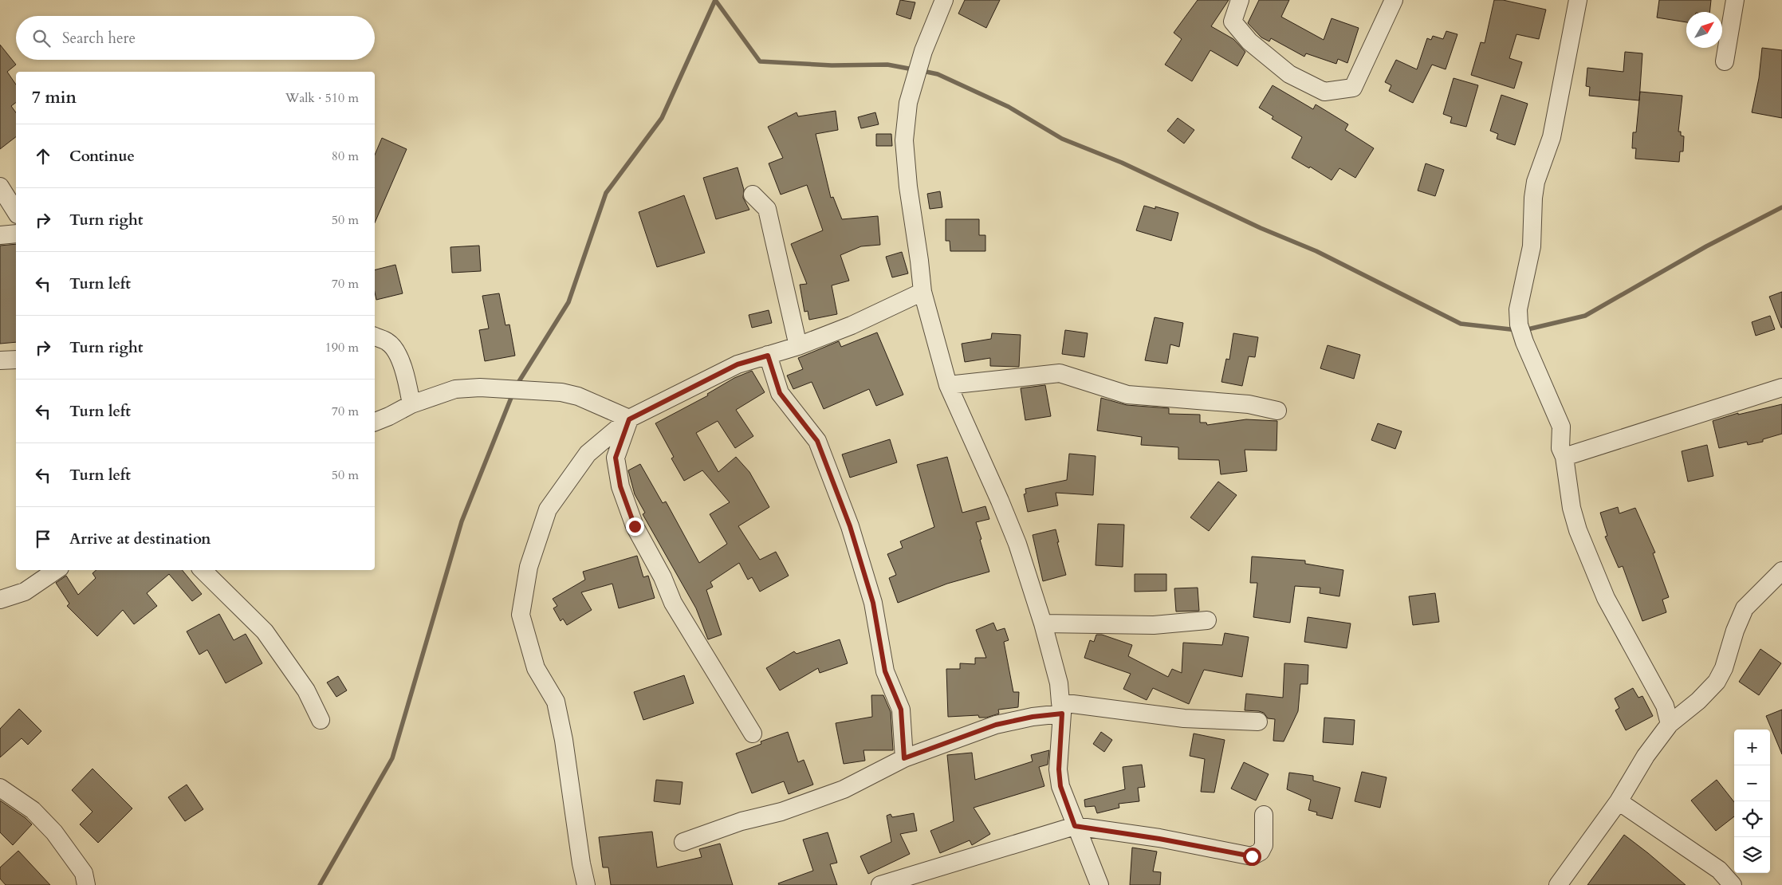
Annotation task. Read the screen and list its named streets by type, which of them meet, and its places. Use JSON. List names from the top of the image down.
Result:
{
  "north": "top right",
  "page": {
    "search": "Search here",
    "heading": ["7 min", "Walk · 510 m"],
    "list": [
      ["Continue", "80 m"],
      ["Turn right", "50 m"],
      ["Turn left", "70 m"],
      ["Turn right", "190 m"],
      ["Turn left", "70 m"],
      ["Turn left", "50 m"],
      "Arrive at destination"
    ],
    "map_buttons": ["+", "−"]
  }
}
